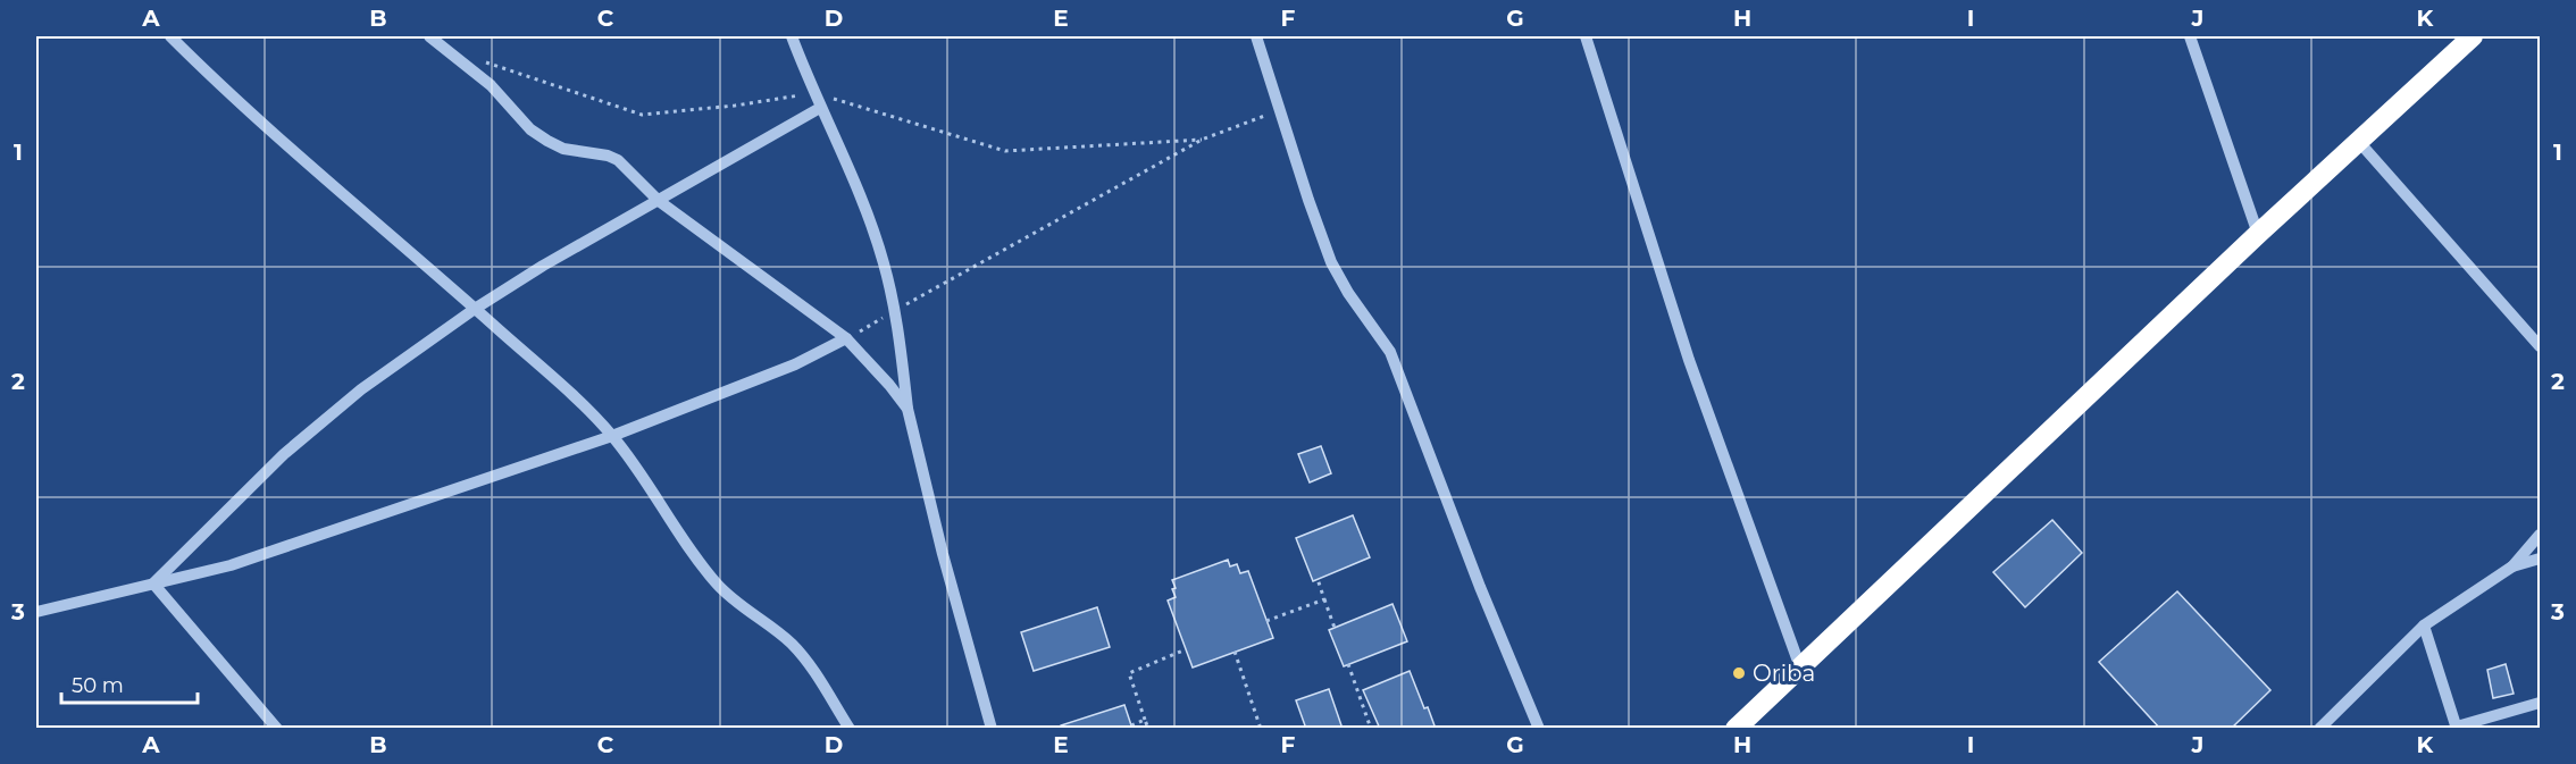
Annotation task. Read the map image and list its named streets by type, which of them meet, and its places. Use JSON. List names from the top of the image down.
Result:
{
  "places": ["Oriba"],
  "scale_bar": "50 m",
  "grid": {
    "columns": [
      "A",
      "B",
      "C",
      "D",
      "E",
      "F",
      "G",
      "H",
      "I",
      "J",
      "K"
    ],
    "rows": ["1", "2", "3"]
  }
}
